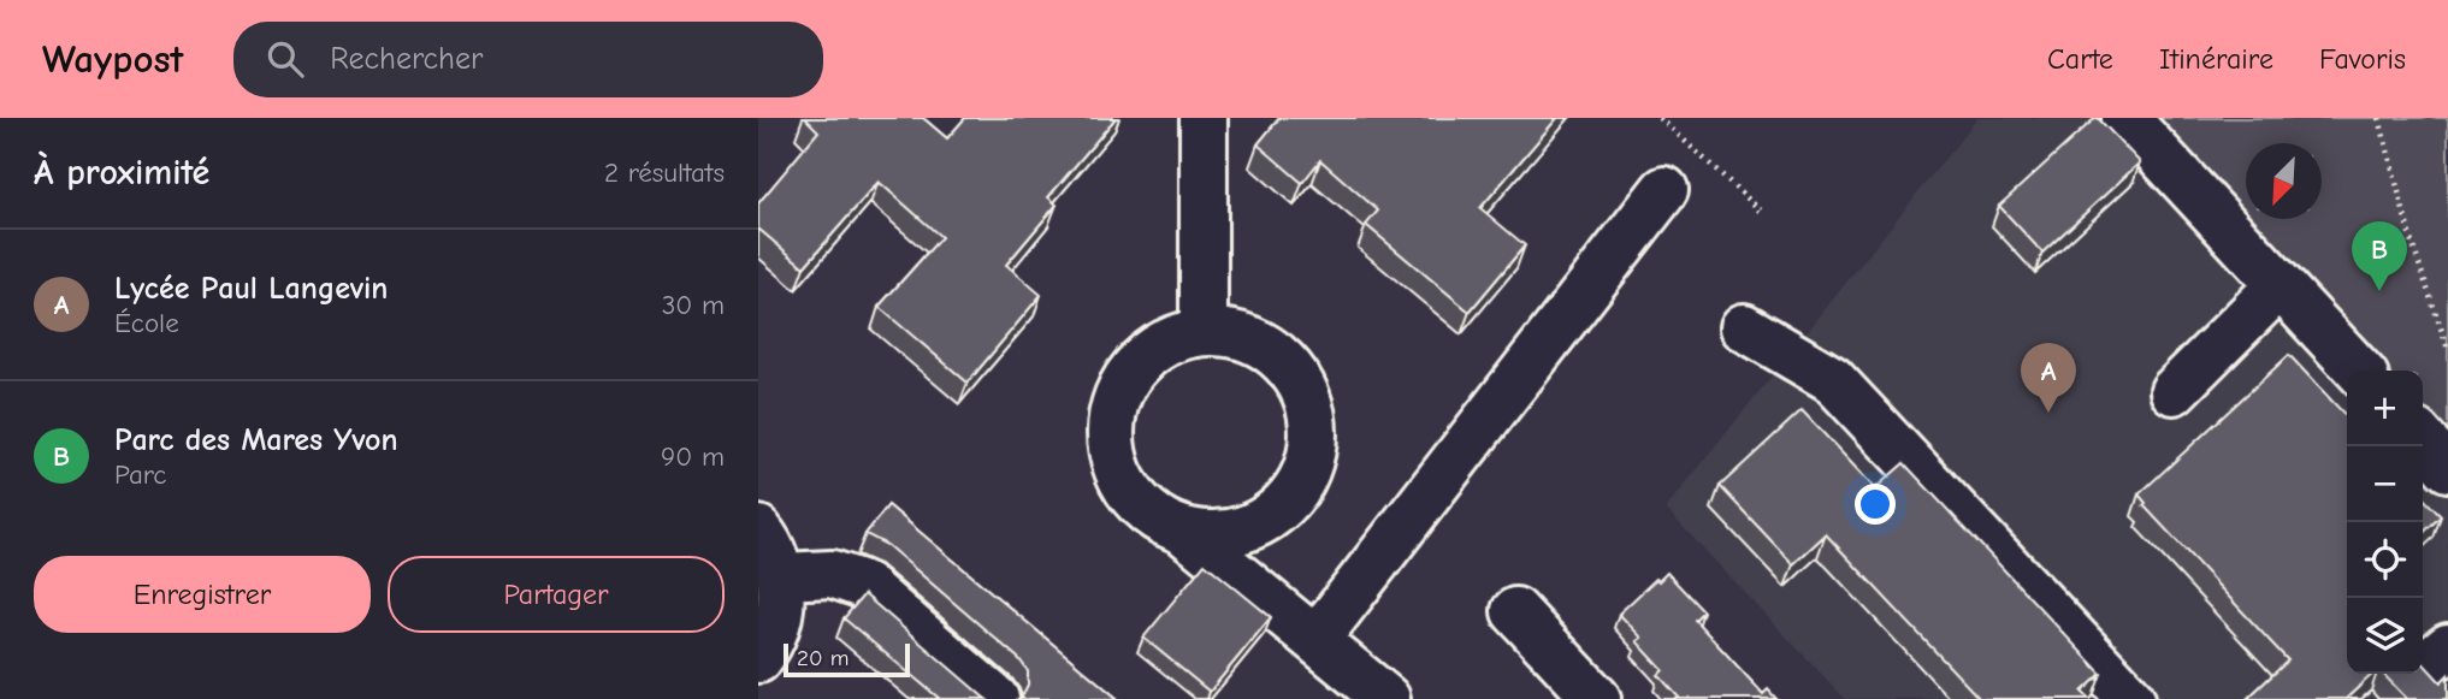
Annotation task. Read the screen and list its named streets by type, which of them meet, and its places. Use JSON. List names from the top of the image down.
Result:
{
  "scale_bar": "20 m",
  "north": "bottom left",
  "page": {
    "header": "Waypost",
    "search": "Rechercher",
    "nav": ["Carte", "Itinéraire", "Favoris"],
    "heading": ["À proximité", "2 résultats"],
    "pins": ["B", "A"],
    "list": [
      {
        "mark": "A",
        "name": "Lycée Paul Langevin",
        "note": "École",
        "value": "30 m"
      },
      {
        "mark": "B",
        "name": "Parc des Mares Yvon",
        "note": "Parc",
        "value": "90 m"
      }
    ],
    "map_buttons": ["+", "−"],
    "buttons": ["Enregistrer", "Partager"],
    "scale": "20 m"
  }
}
